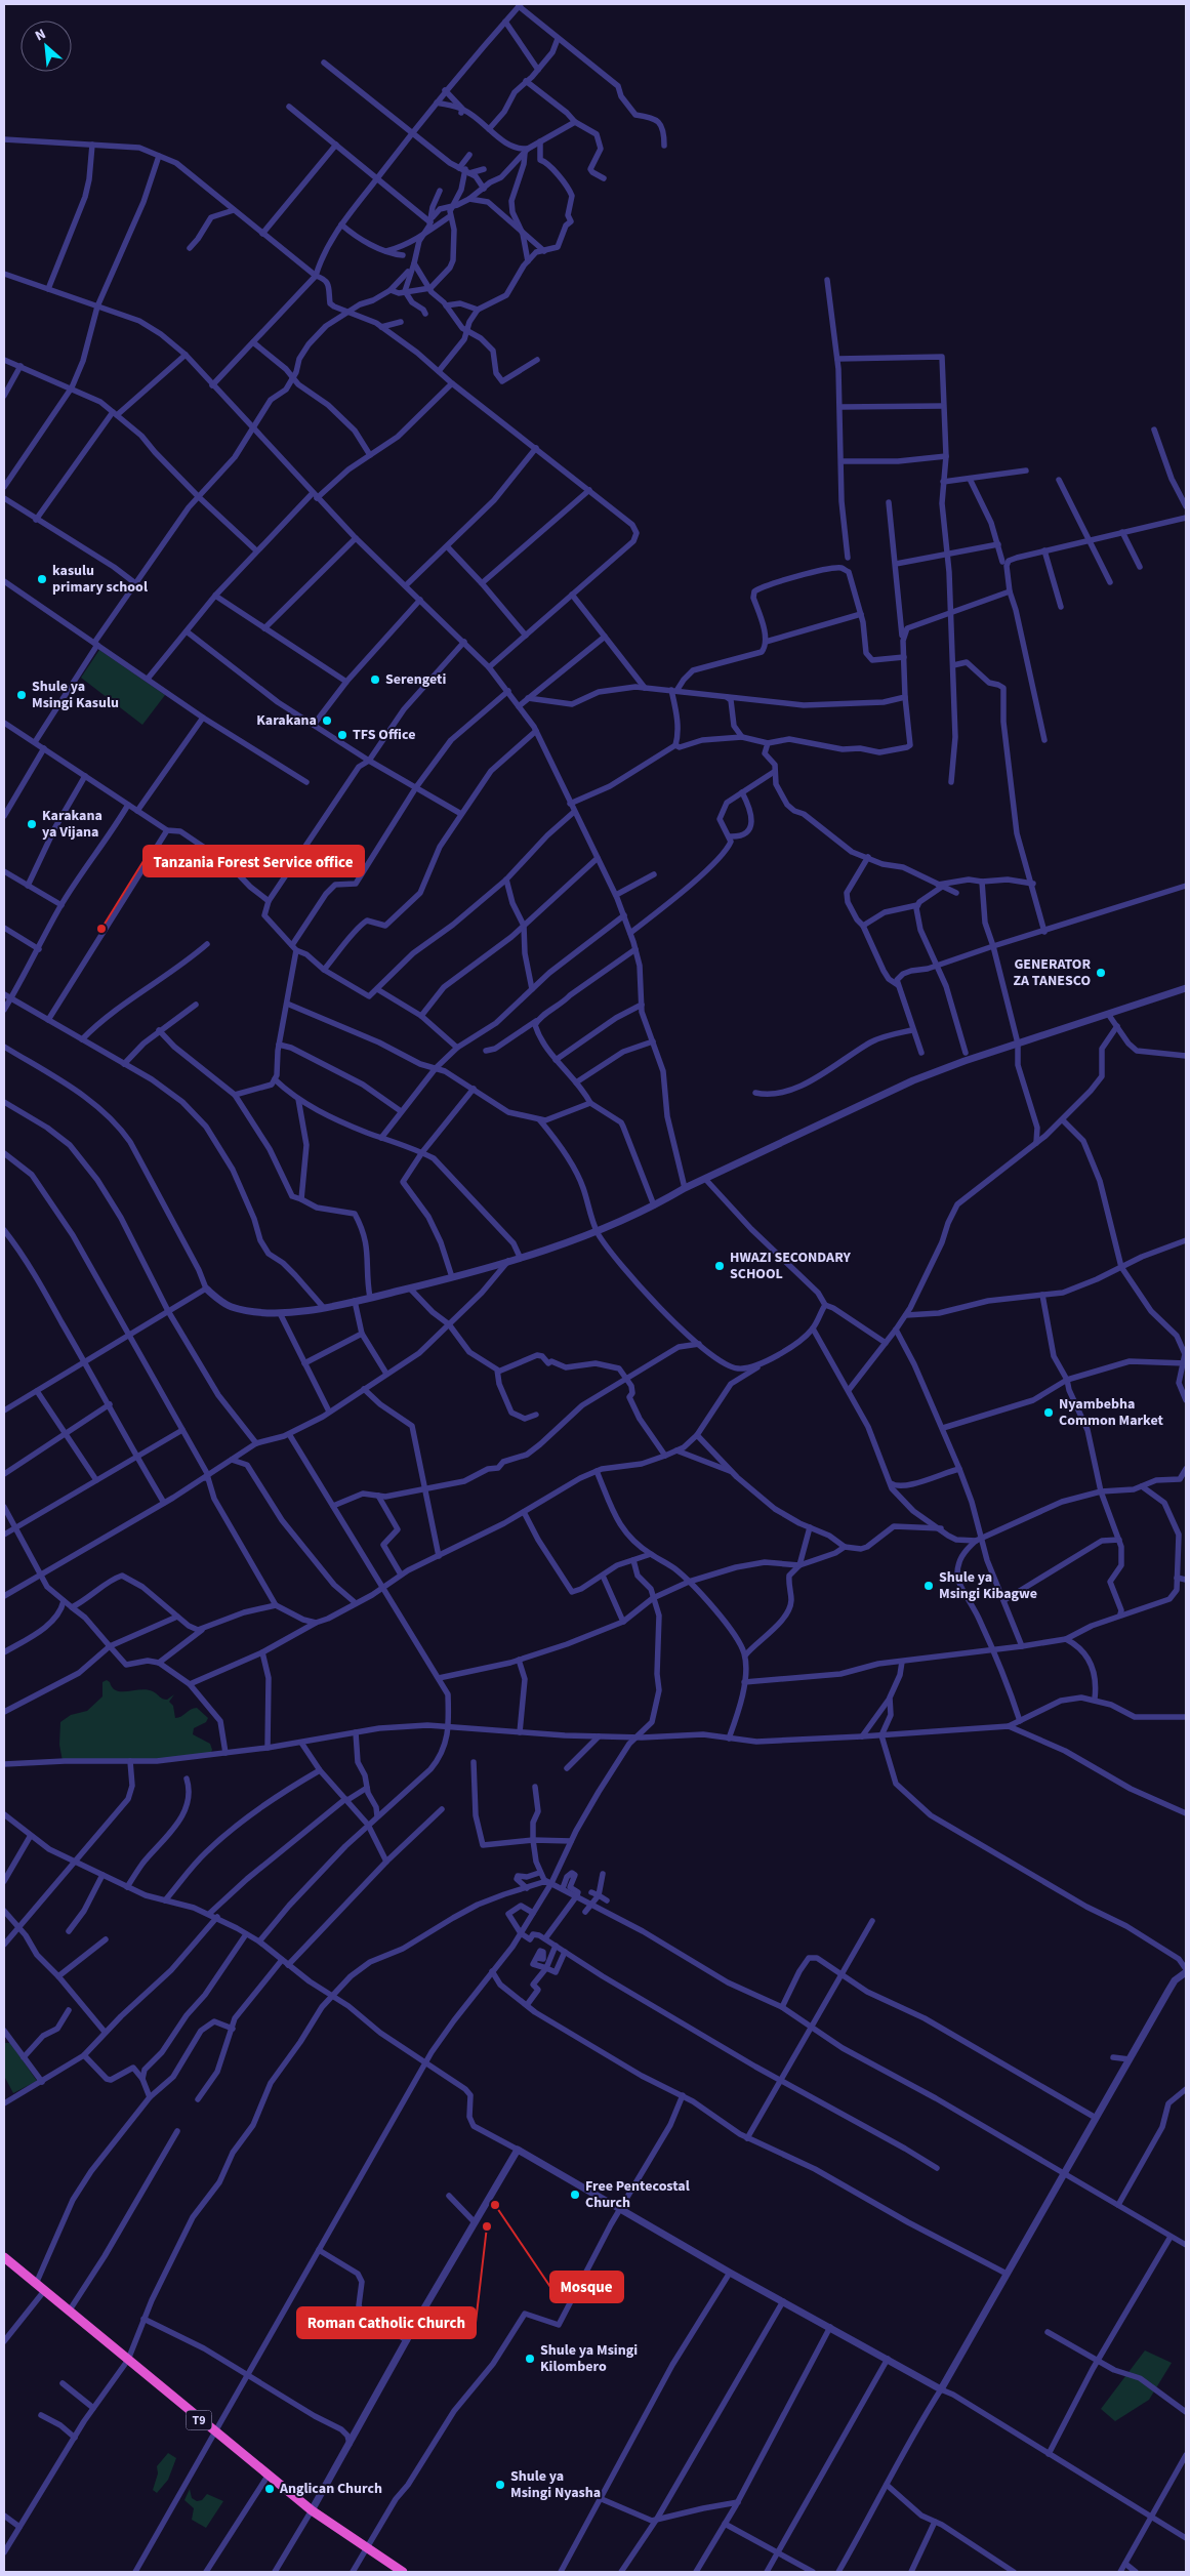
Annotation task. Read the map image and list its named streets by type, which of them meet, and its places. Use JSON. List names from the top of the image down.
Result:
{
  "streets": {
    "highway": ["T9"]
  },
  "places": [
    "kasulu primary school",
    "Serengeti",
    "Shule ya Msingi Kasulu",
    "Karakana",
    "TFS Office",
    "Karakana ya Vijana",
    "Tanzania Forest Service office",
    "GENERATOR ZA TANESCO",
    "HWAZI SECONDARY SCHOOL",
    "Nyambebha Common Market",
    "Shule ya Msingi Kibagwe",
    "Free Pentecostal Church",
    "Mosque",
    "Roman Catholic Church",
    "Shule ya Msingi Kilombero",
    "Shule ya Msingi Nyasha",
    "Anglican Church"
  ],
  "north": "top left"
}
